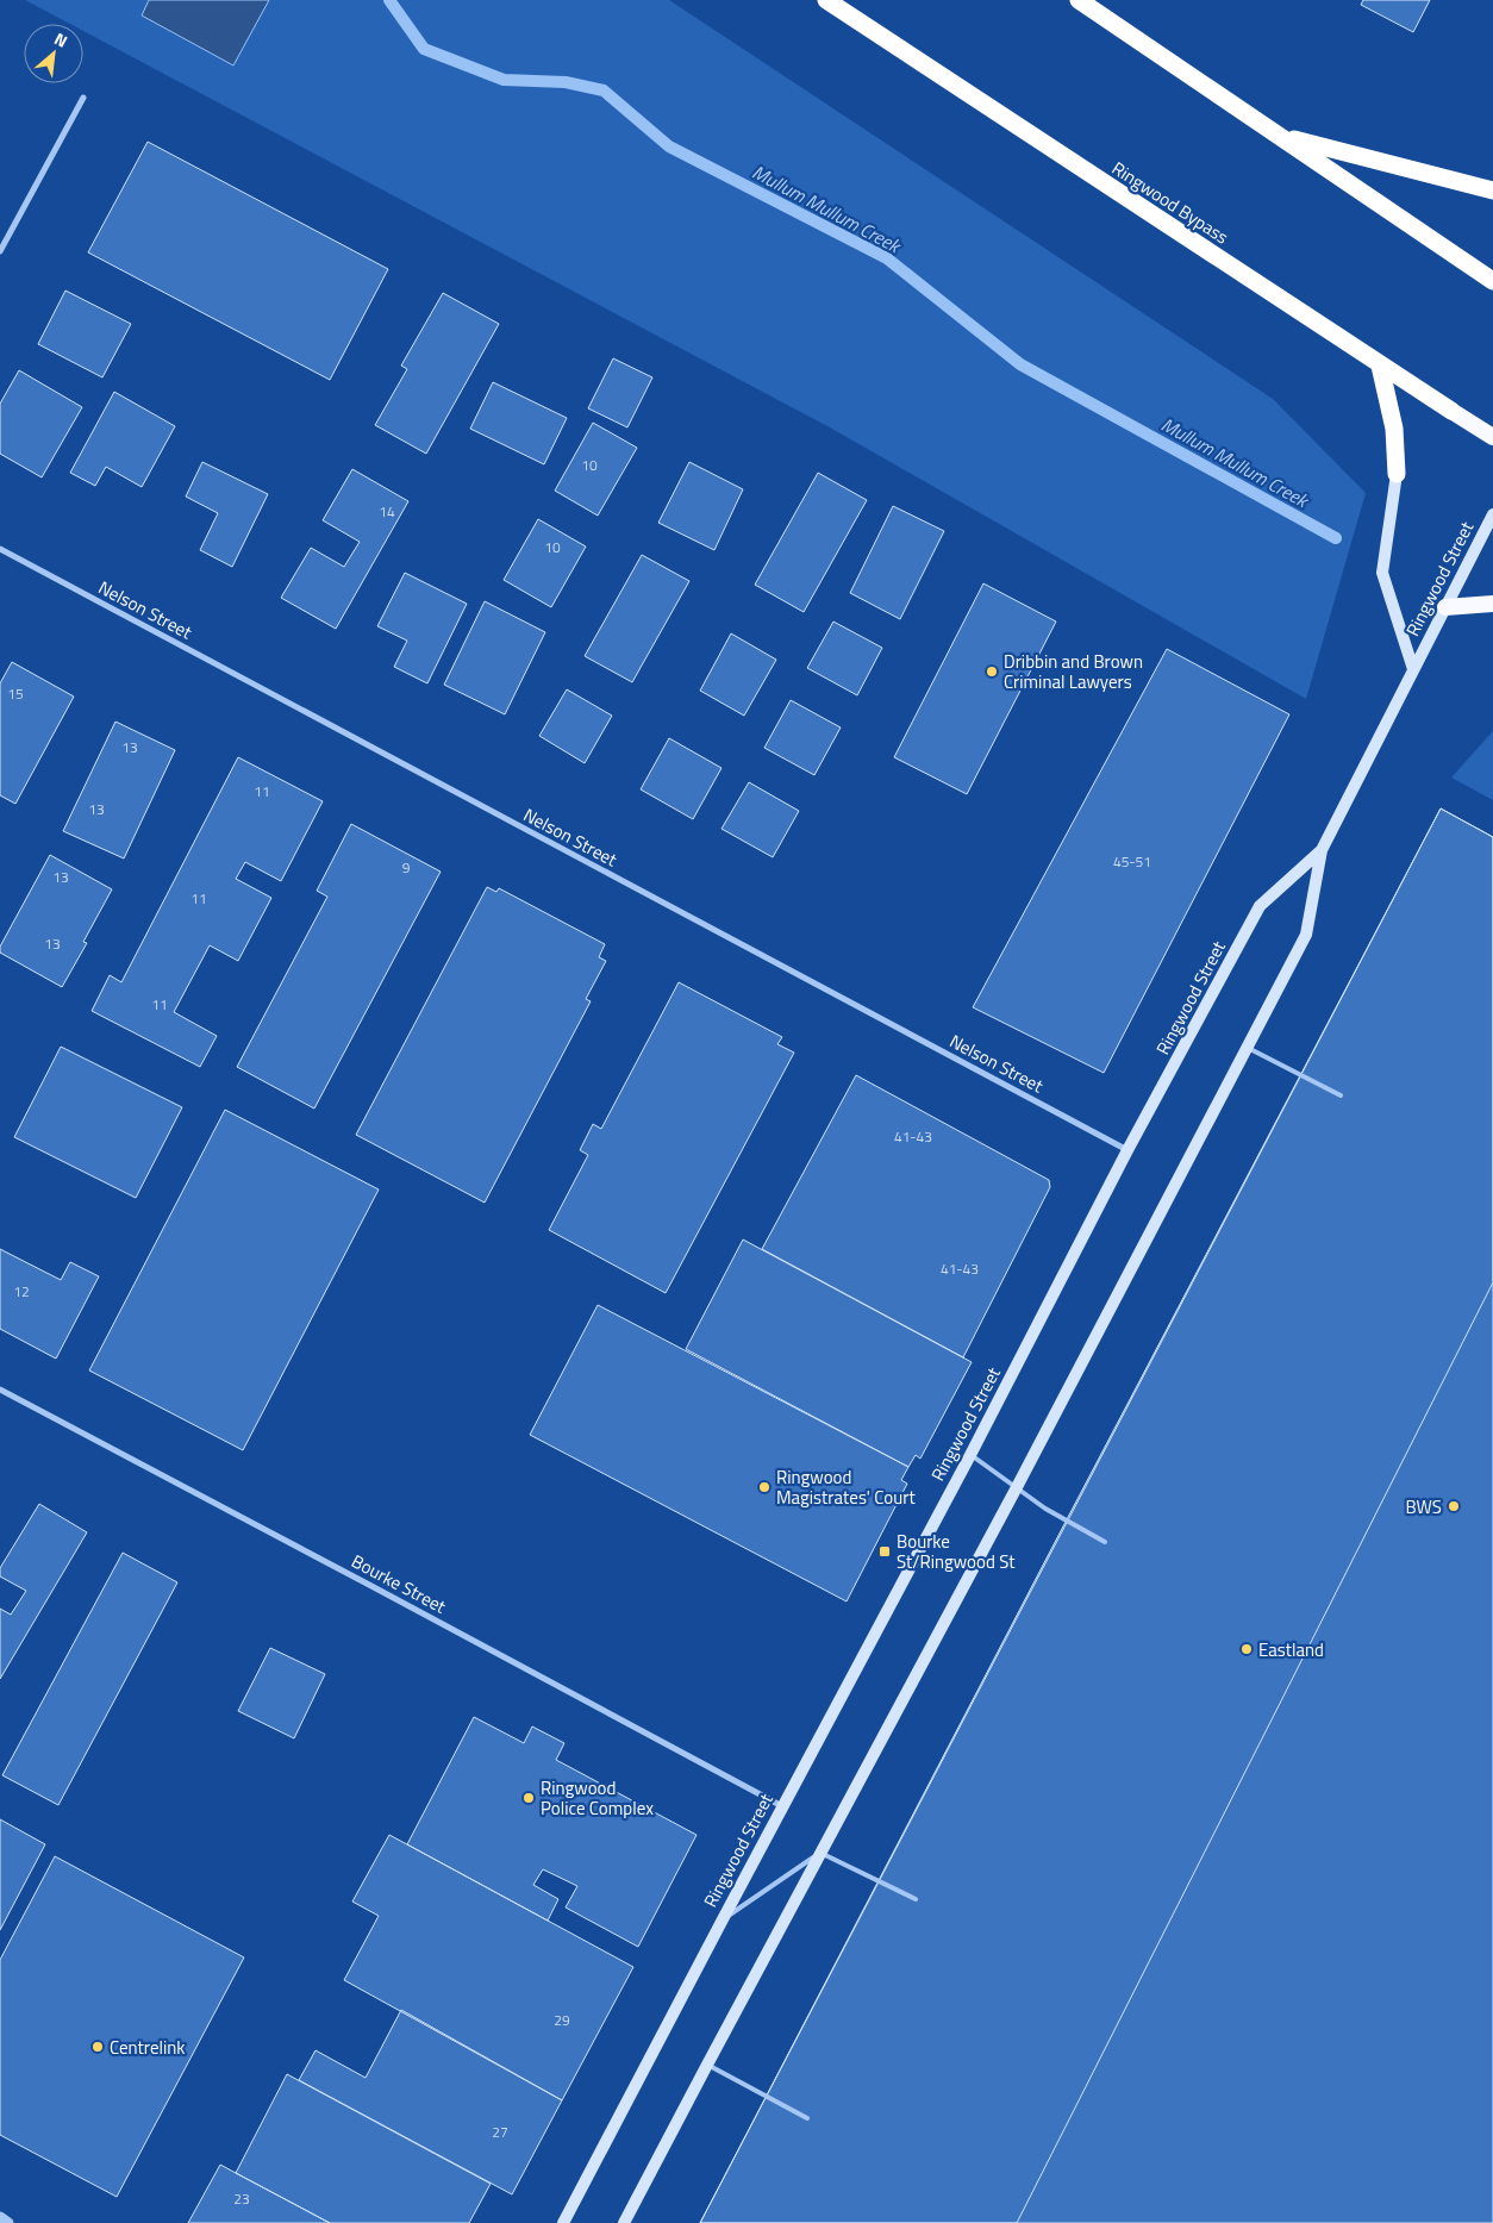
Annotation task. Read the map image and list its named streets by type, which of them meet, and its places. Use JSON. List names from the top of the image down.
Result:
{
  "streets": {
    "highway": ["Ringwood Bypass"],
    "main road": ["Ringwood Street"],
    "street": ["Nelson Street", "Bourke Street"]
  },
  "crossings": [
    ["Ringwood Street", "Nelson Street"],
    ["Ringwood Street", "Bourke Street"]
  ],
  "water": ["Mullum Mullum Creek"],
  "places": {
    "other": [
      "Dribbin and Brown Criminal Lawyers",
      "Ringwood Magistrates' Court",
      "BWS",
      "Eastland",
      "Ringwood Police Complex",
      "Centrelink"
    ],
    "transit": ["Bourke St/Ringwood St"]
  },
  "house_numbers": [
    "10",
    "14",
    "10",
    "15",
    "13",
    "11",
    "13",
    "45-51",
    "9",
    "13",
    "11",
    "13",
    "11",
    "41-43",
    "41-43",
    "12",
    "29",
    "27",
    "23"
  ],
  "north": "top right"
}
